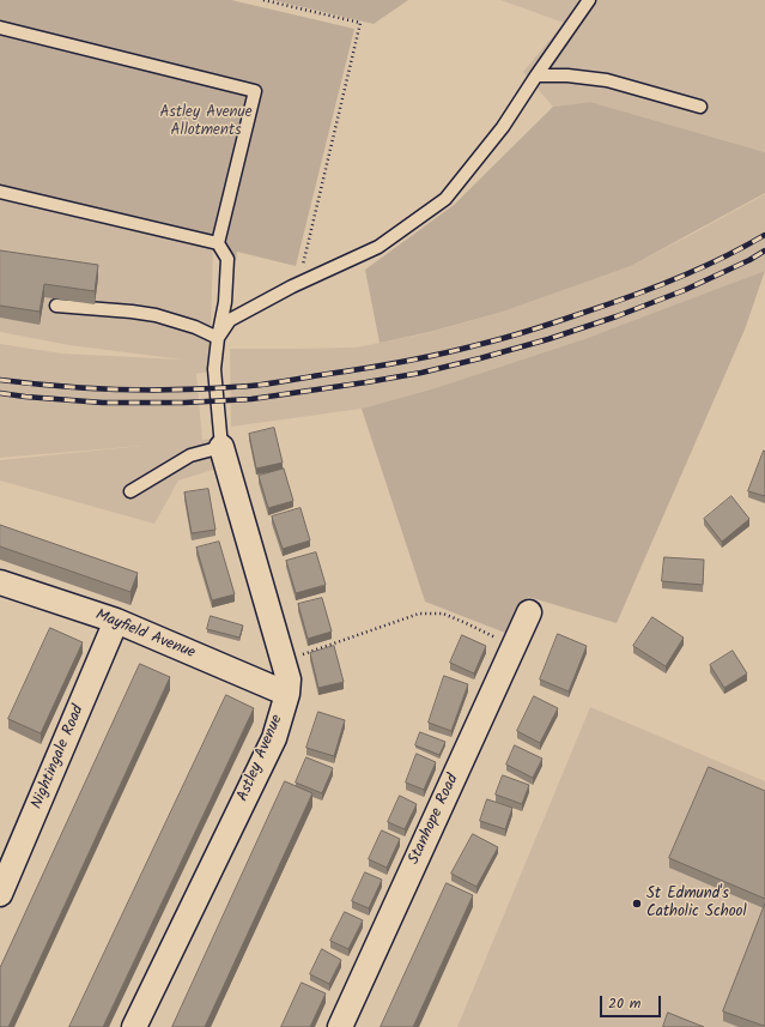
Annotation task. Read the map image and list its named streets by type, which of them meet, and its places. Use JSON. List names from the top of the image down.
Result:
{
  "streets": {
    "street": [
      "Mayfield Avenue",
      "Nightingale Road",
      "Astley Avenue",
      "Stanhope Road"
    ]
  },
  "crossings": [
    ["Mayfield Avenue", "Nightingale Road"],
    ["Mayfield Avenue", "Astley Avenue"]
  ],
  "parks": ["Astley Avenue Allotments"],
  "places": ["St Edmund's Catholic School"],
  "scale_bar": "20 m"
}
